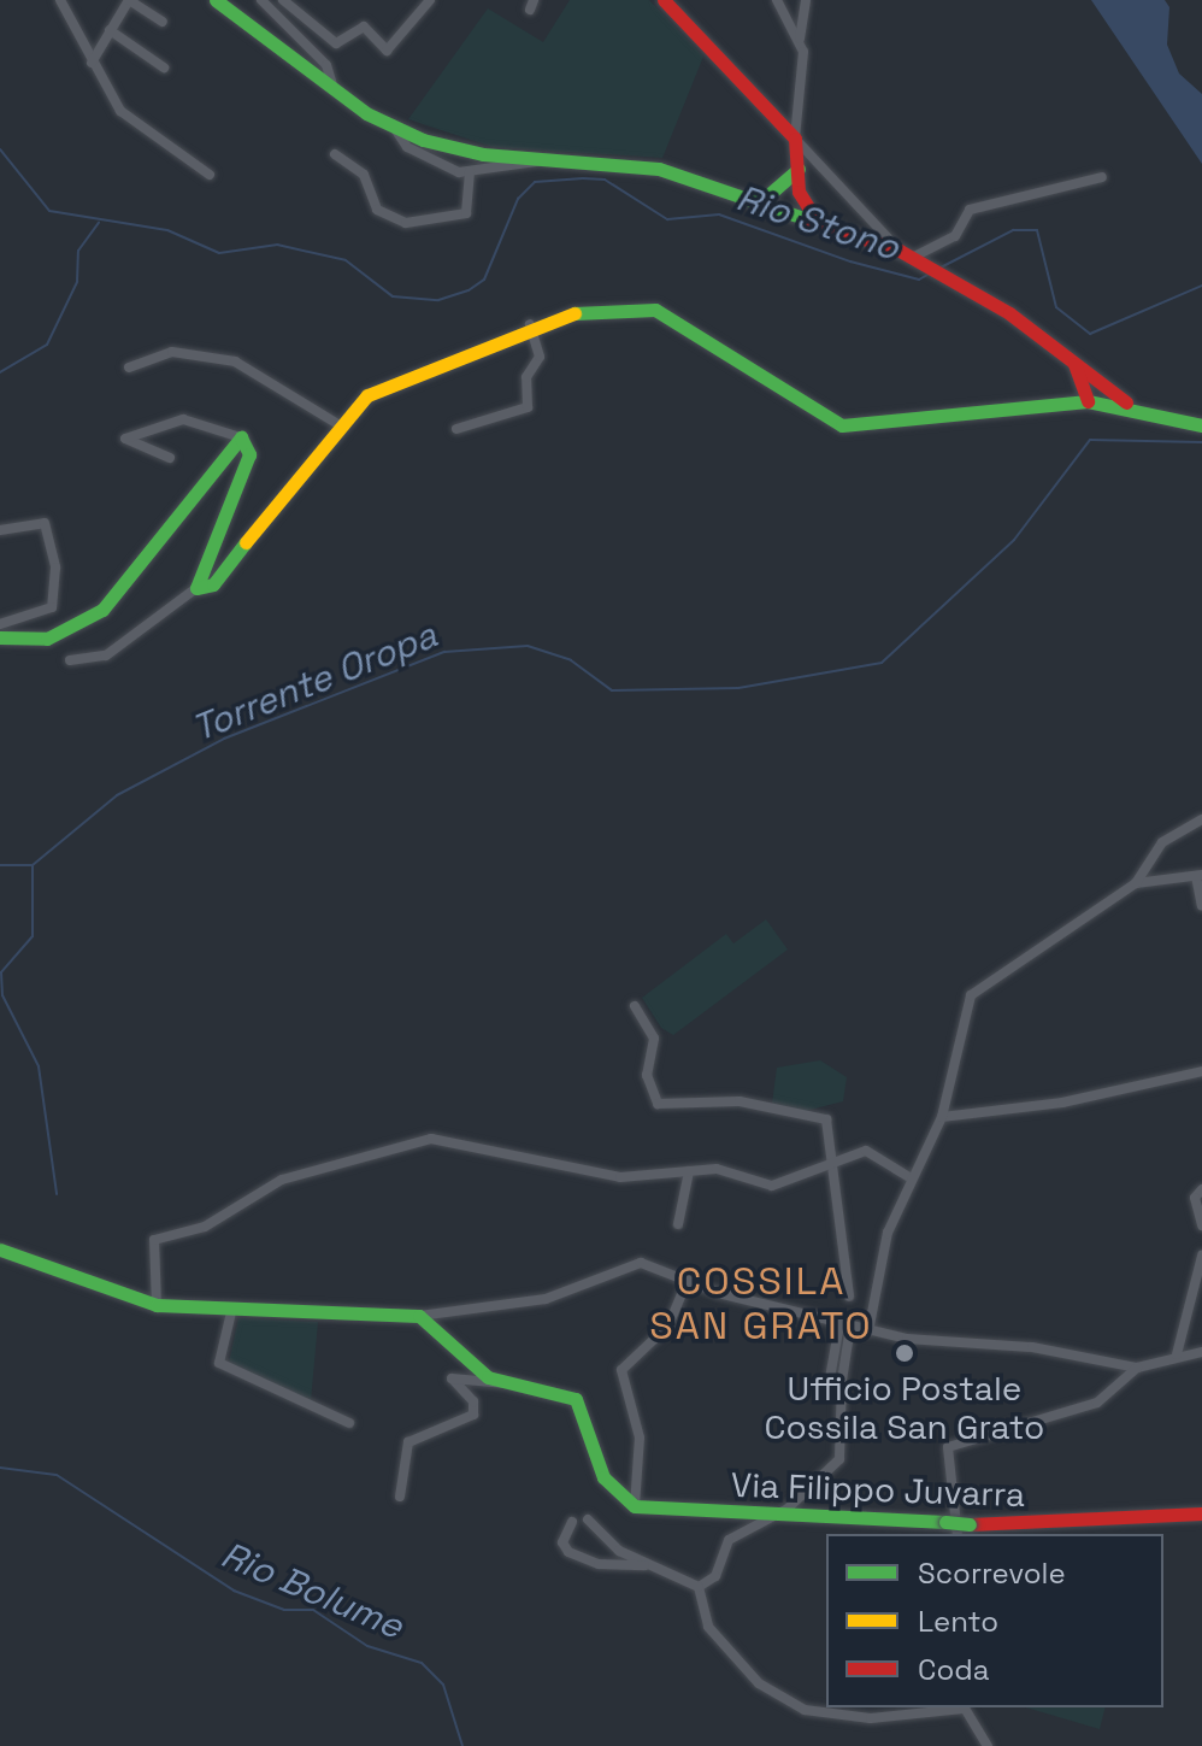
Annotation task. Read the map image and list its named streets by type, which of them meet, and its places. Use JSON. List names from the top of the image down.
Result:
{
  "streets": {
    "street": ["Via Filippo Juvarra"]
  },
  "districts": ["COSSILA SAN GRATO"],
  "water": ["Rio Stono", "Torrente Oropa", "Rio Bolume"],
  "places": ["Ufficio Postale Cossila San Grato"],
  "legend": ["Scorrevole", "Lento", "Coda"]
}
